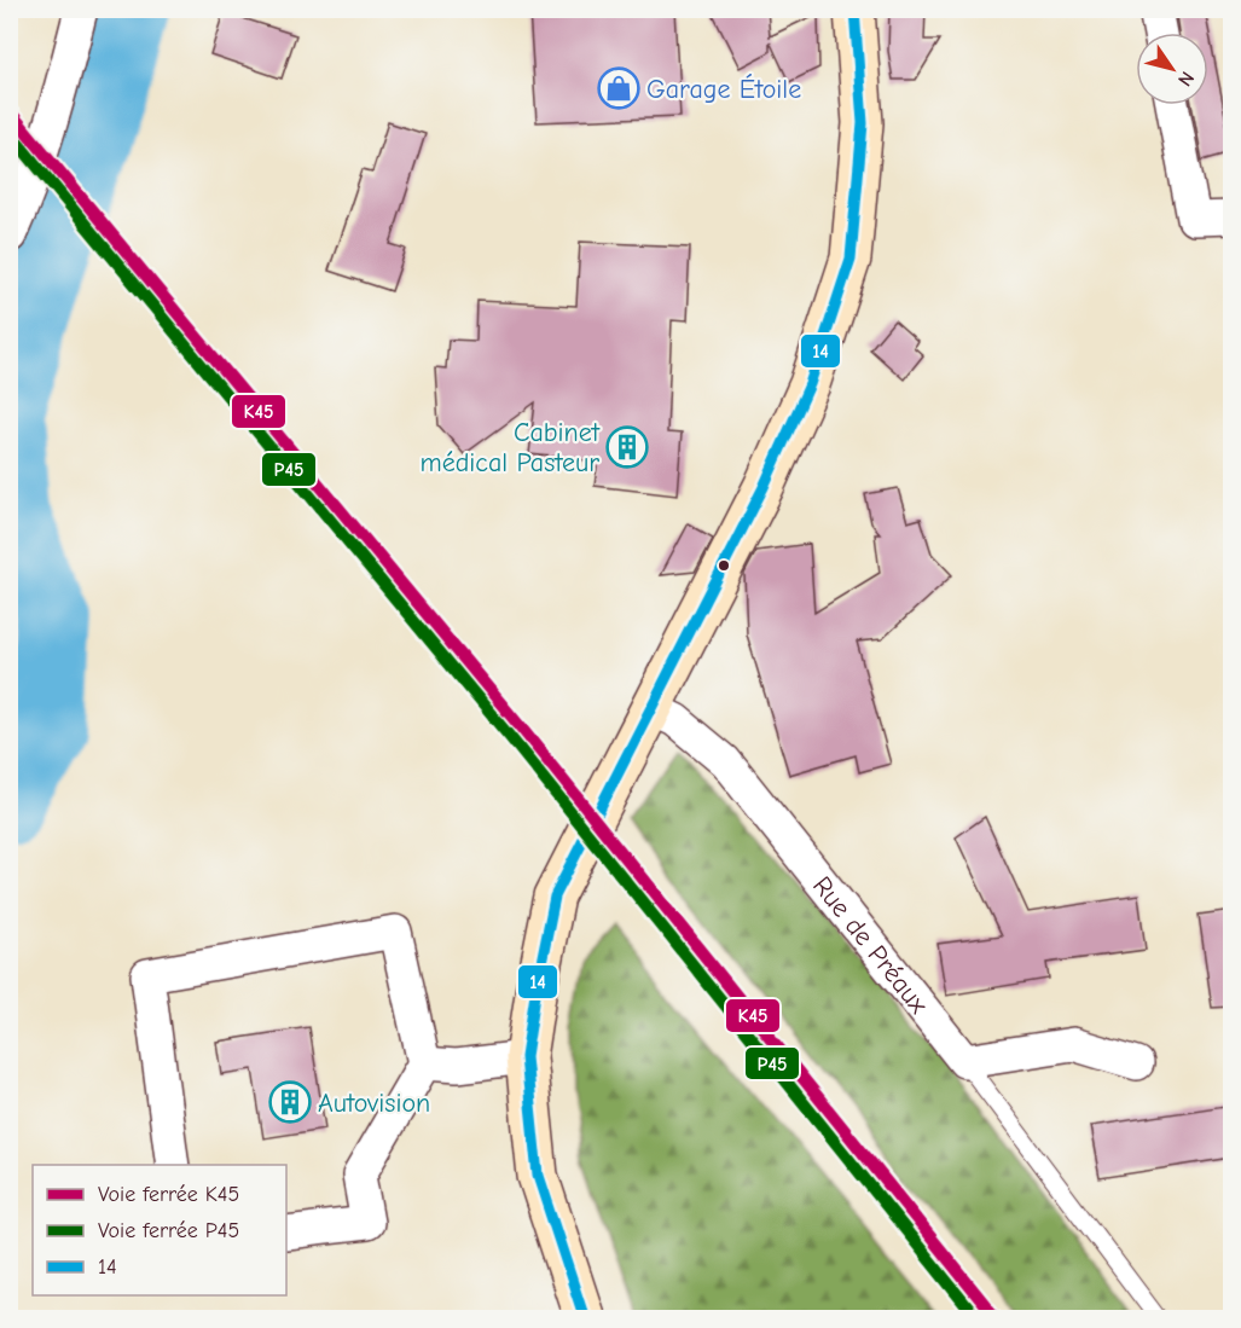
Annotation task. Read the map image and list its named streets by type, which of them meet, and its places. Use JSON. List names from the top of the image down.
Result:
{
  "streets": {
    "street": ["Rue de Préaux"]
  },
  "places": {
    "shop": ["Garage Étoile"],
    "building": ["Cabinet médical Pasteur", "Autovision"]
  },
  "lines": ["transit line 14", "rail line K45", "rail line P45"],
  "legend": ["Voie ferrée K45", "Voie ferrée P45", "14"],
  "north": "bottom right"
}
